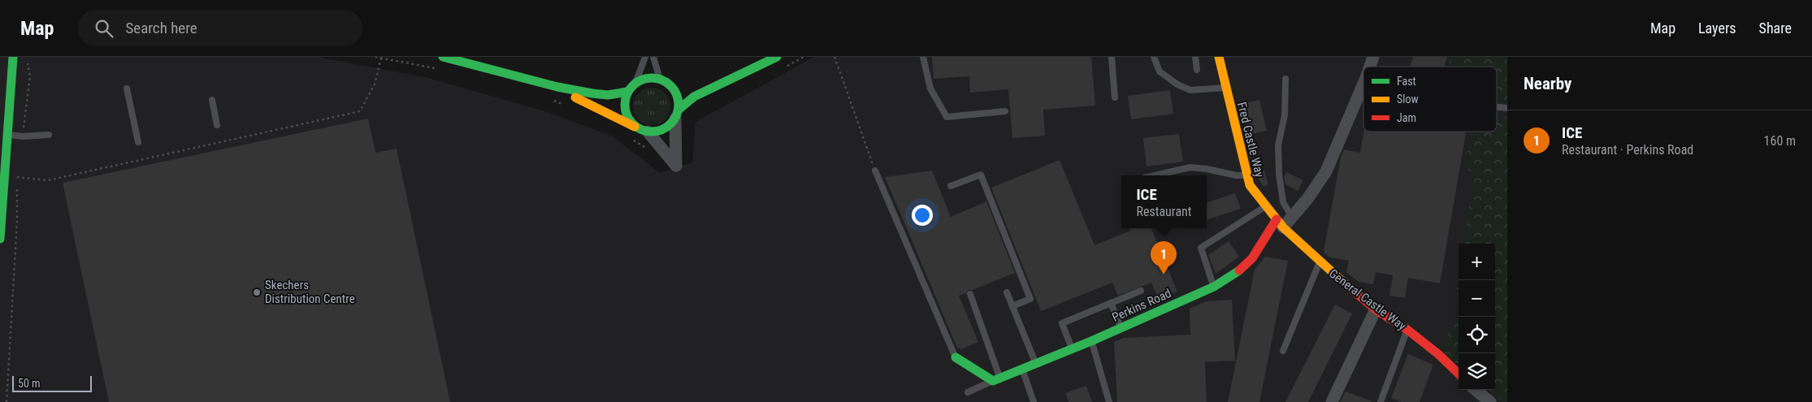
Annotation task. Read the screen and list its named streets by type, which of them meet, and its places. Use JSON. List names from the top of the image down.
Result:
{
  "streets": {
    "street": ["Fred Castle Way", "General Castle Way", "Perkins Road"]
  },
  "crossings": [
    ["Fred Castle Way", "General Castle Way"],
    ["Fred Castle Way", "Perkins Road"],
    ["General Castle Way", "Perkins Road"]
  ],
  "places": ["Skechers Distribution Centre"],
  "legend": ["Fast", "Slow", "Jam"],
  "scale_bar": "50 m",
  "page": {
    "header": "Map",
    "search": "Search here",
    "nav": ["Map", "Layers", "Share"],
    "heading": "Nearby",
    "list": [
      {
        "mark": "1",
        "name": "ICE",
        "note": "Restaurant · Perkins Road",
        "value": "160 m"
      }
    ],
    "popup": ["ICE", "Restaurant"],
    "pins": "1",
    "map_buttons": ["+", "−"],
    "scale": "50 m"
  }
}
